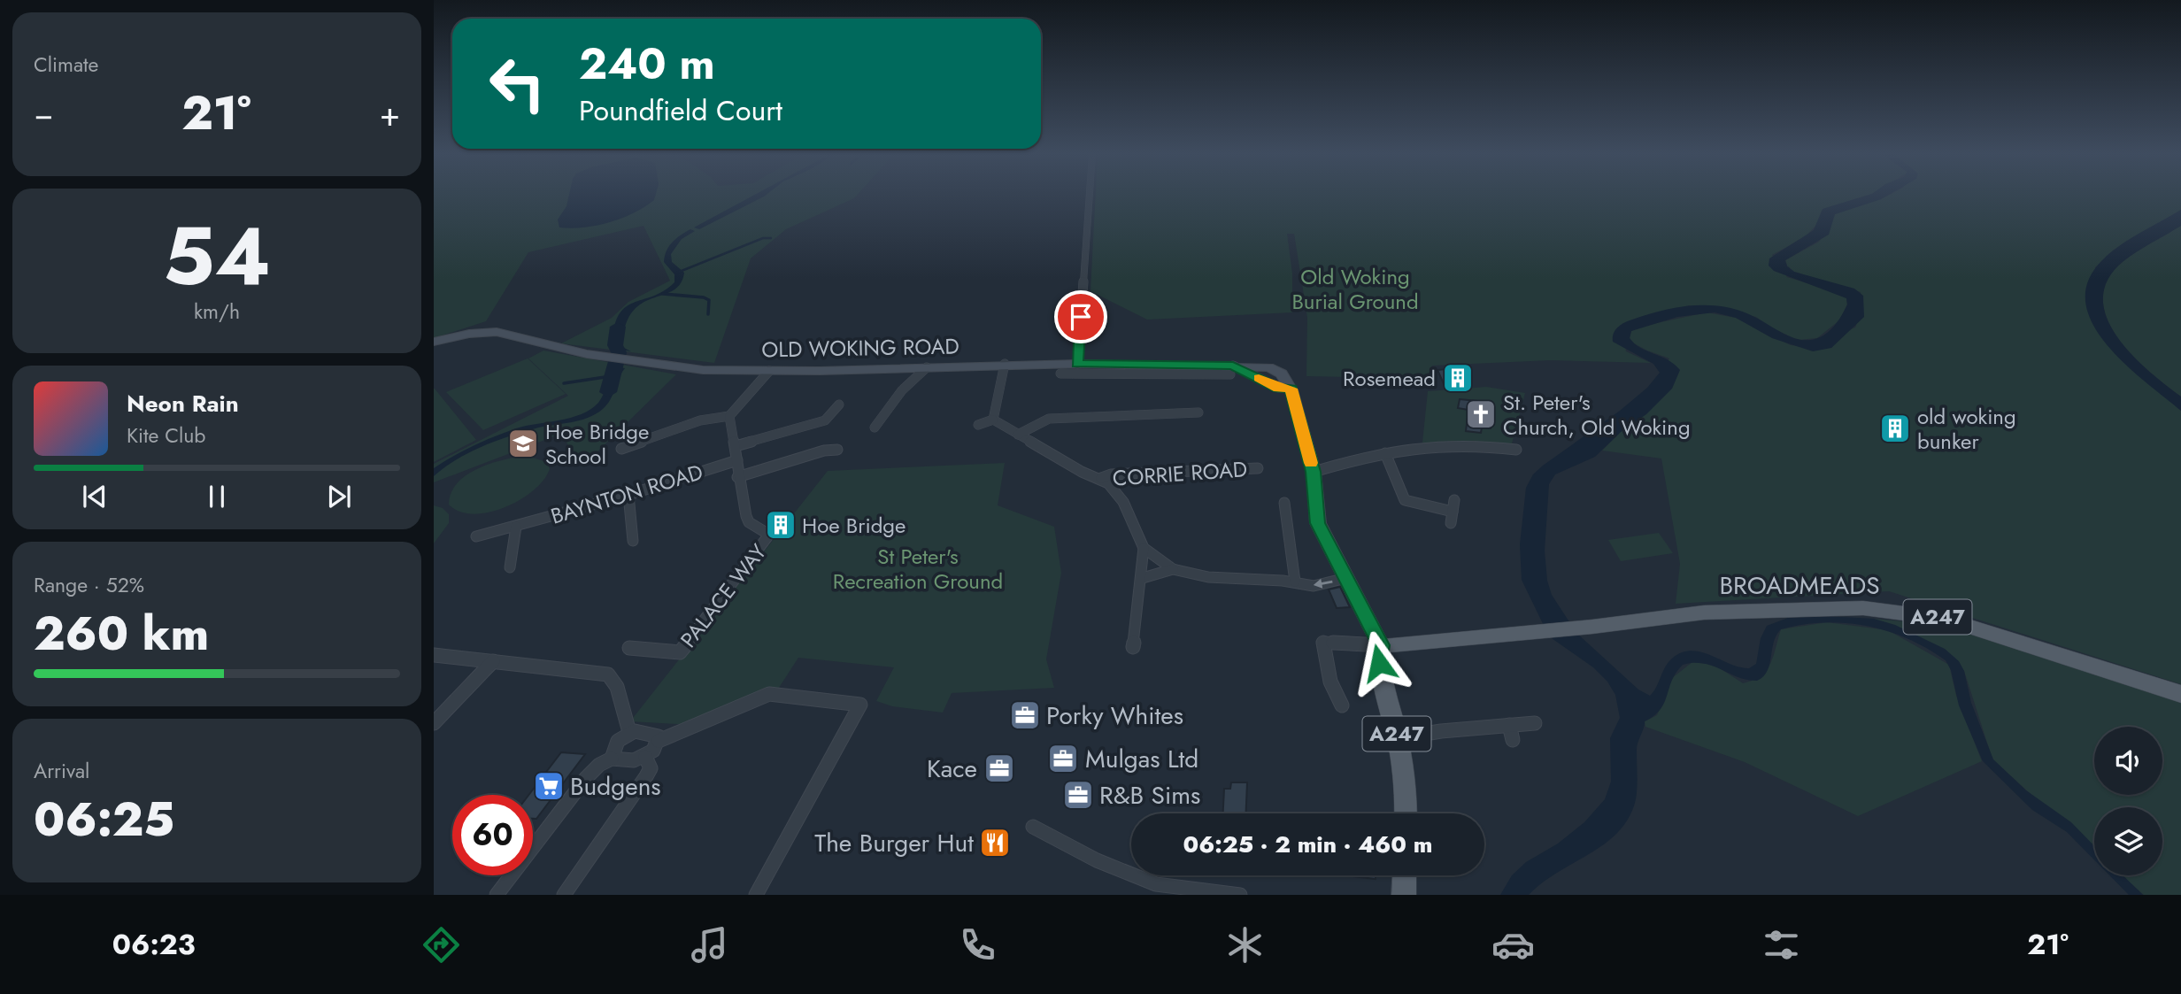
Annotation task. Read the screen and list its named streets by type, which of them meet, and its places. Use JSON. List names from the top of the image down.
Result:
{
  "streets": {
    "main road": ["OLD WOKING ROAD", "BROADMEADS", "A247"],
    "street": ["CORRIE ROAD", "BAYNTON ROAD", "PALACE WAY"]
  },
  "crossings": [
    ["BAYNTON ROAD", "PALACE WAY"],
    ["BROADMEADS", "A247"]
  ],
  "parks": ["Old Woking Burial Ground", "St Peter's Recreation Ground"],
  "places": {
    "building": ["Rosemead", "old woking bunker", "Hoe Bridge"],
    "church": ["St. Peter's Church, Old Woking"],
    "school or university": ["Hoe Bridge School"],
    "office": [
      "Porky Whites",
      "Mulgas Ltd",
      "Kace",
      "R&B Sims"
    ],
    "supermarket": ["Budgens"],
    "restaurant": ["The Burger Hut"]
  },
  "page": {
    "tile": [
      "Climate",
      ["54", "km/h"],
      ["Range · 52%", "260 km"],
      ["Arrival", "06:25"]
    ],
    "turn": ["240 m", "Poundfield Court"],
    "heat": ["−", "21°", "+"],
    "song": ["Neon Rain", "Kite Club"],
    "limit": "60",
    "trip": "06:25 · 2 min · 460 m",
    "tabs": ["06:23", "21°"]
  }
}
